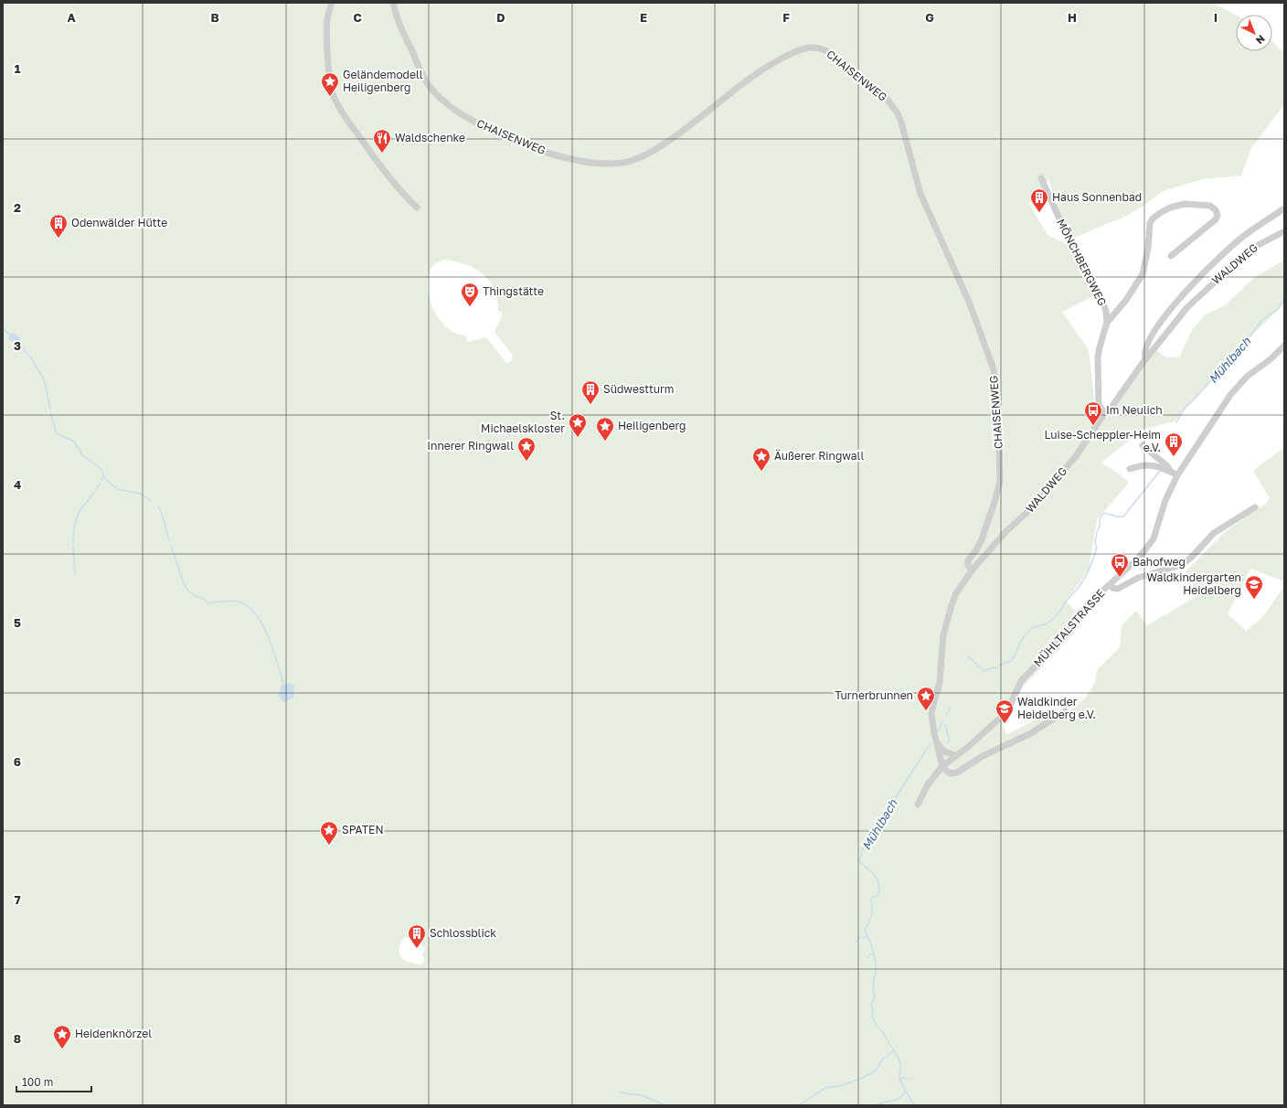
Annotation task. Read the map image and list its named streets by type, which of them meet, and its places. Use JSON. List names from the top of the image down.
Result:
{
  "streets": {
    "street": [
      "CHAISENWEG",
      "MÖNCHBERGWEG",
      "WALDWEG",
      "MÜHLTALSTRASSE"
    ]
  },
  "crossings": [
    ["CHAISENWEG", "WALDWEG"],
    ["MÖNCHBERGWEG", "WALDWEG"],
    ["WALDWEG", "MÜHLTALSTRASSE"]
  ],
  "water": ["Mühlbach"],
  "places": {
    "place": [
      "Geländemodell Heiligenberg",
      "St. Michaelskloster",
      "Heiligenberg",
      "Innerer Ringwall",
      "Äußerer Ringwall",
      "Turnerbrunnen",
      "SPATEN",
      "Heidenknörzel"
    ],
    "restaurant": ["Waldschenke"],
    "building": [
      "Haus Sonnenbad",
      "Odenwälder Hütte",
      "Südwestturm",
      "Luise-Scheppler-Heim e.V.",
      "Schlossblick"
    ],
    "theatre": ["Thingstätte"],
    "bus stop": ["Im Neulich", "Bahofweg"],
    "school or university": ["Waldkindergarten Heidelberg", "Waldkinder Heidelberg e.V."]
  },
  "scale_bar": "100 m",
  "north": "bottom right",
  "grid": {
    "columns": [
      "A",
      "B",
      "C",
      "D",
      "E",
      "F",
      "G",
      "H",
      "I"
    ],
    "rows": [
      "1",
      "2",
      "3",
      "4",
      "5",
      "6",
      "7",
      "8"
    ]
  }
}
